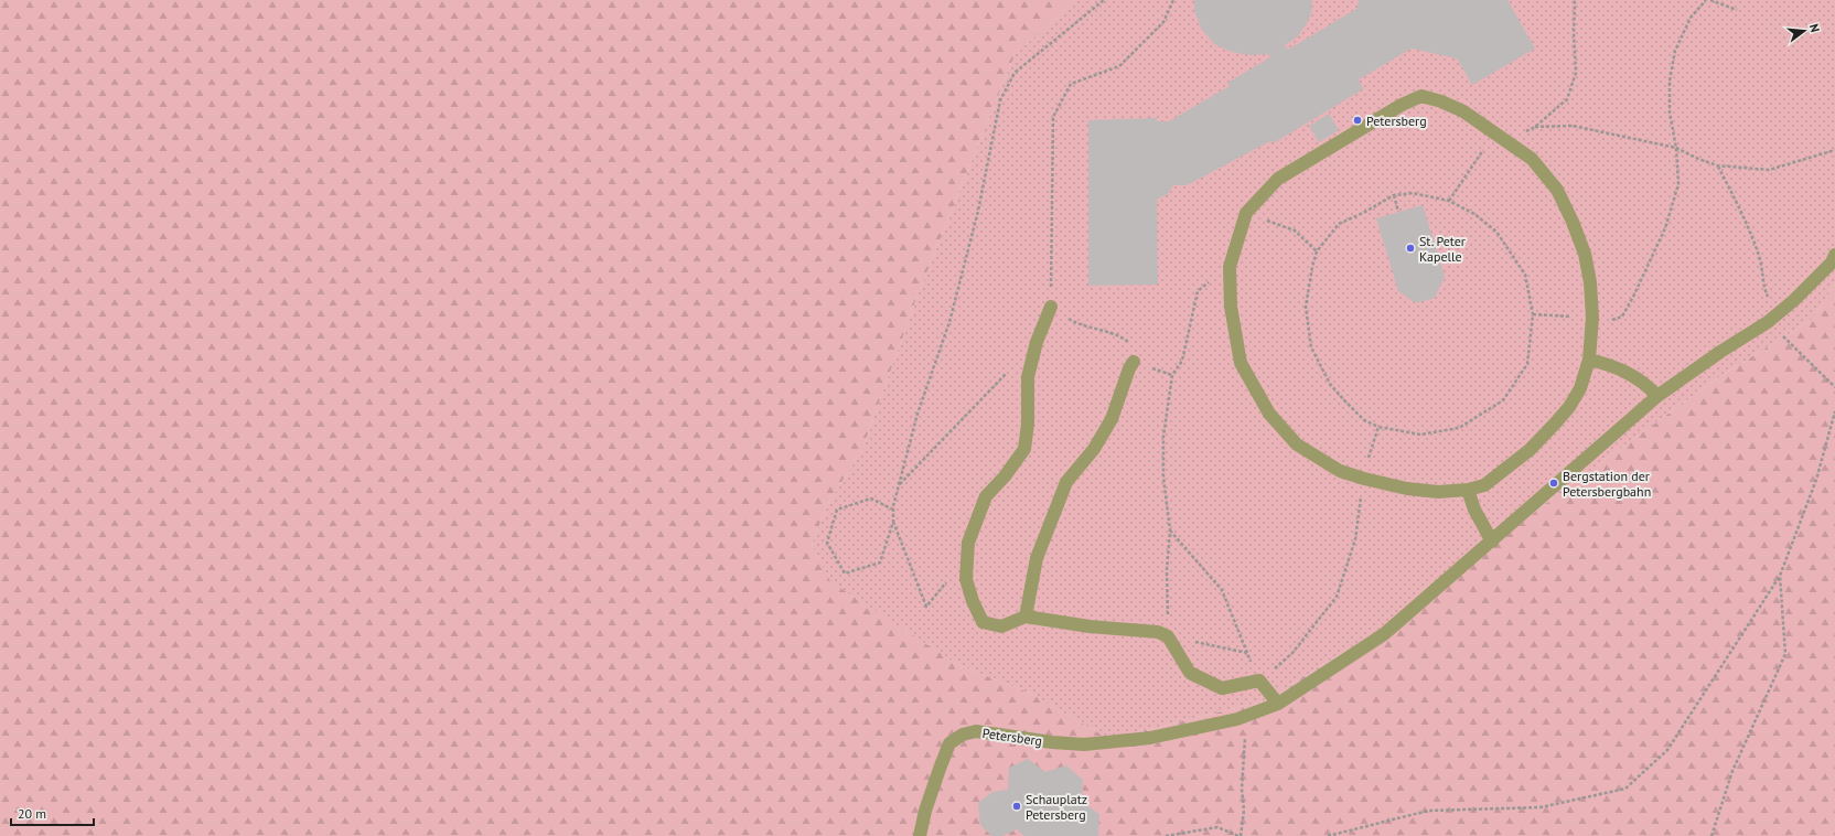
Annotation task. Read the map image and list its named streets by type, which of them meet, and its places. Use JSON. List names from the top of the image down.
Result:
{
  "streets": {
    "street": ["Petersberg"]
  },
  "places": [
    "Petersberg",
    "St. Peter Kapelle",
    "Bergstation der Petersbergbahn",
    "Schauplatz Petersberg"
  ],
  "scale_bar": "20 m",
  "north": "right"
}
